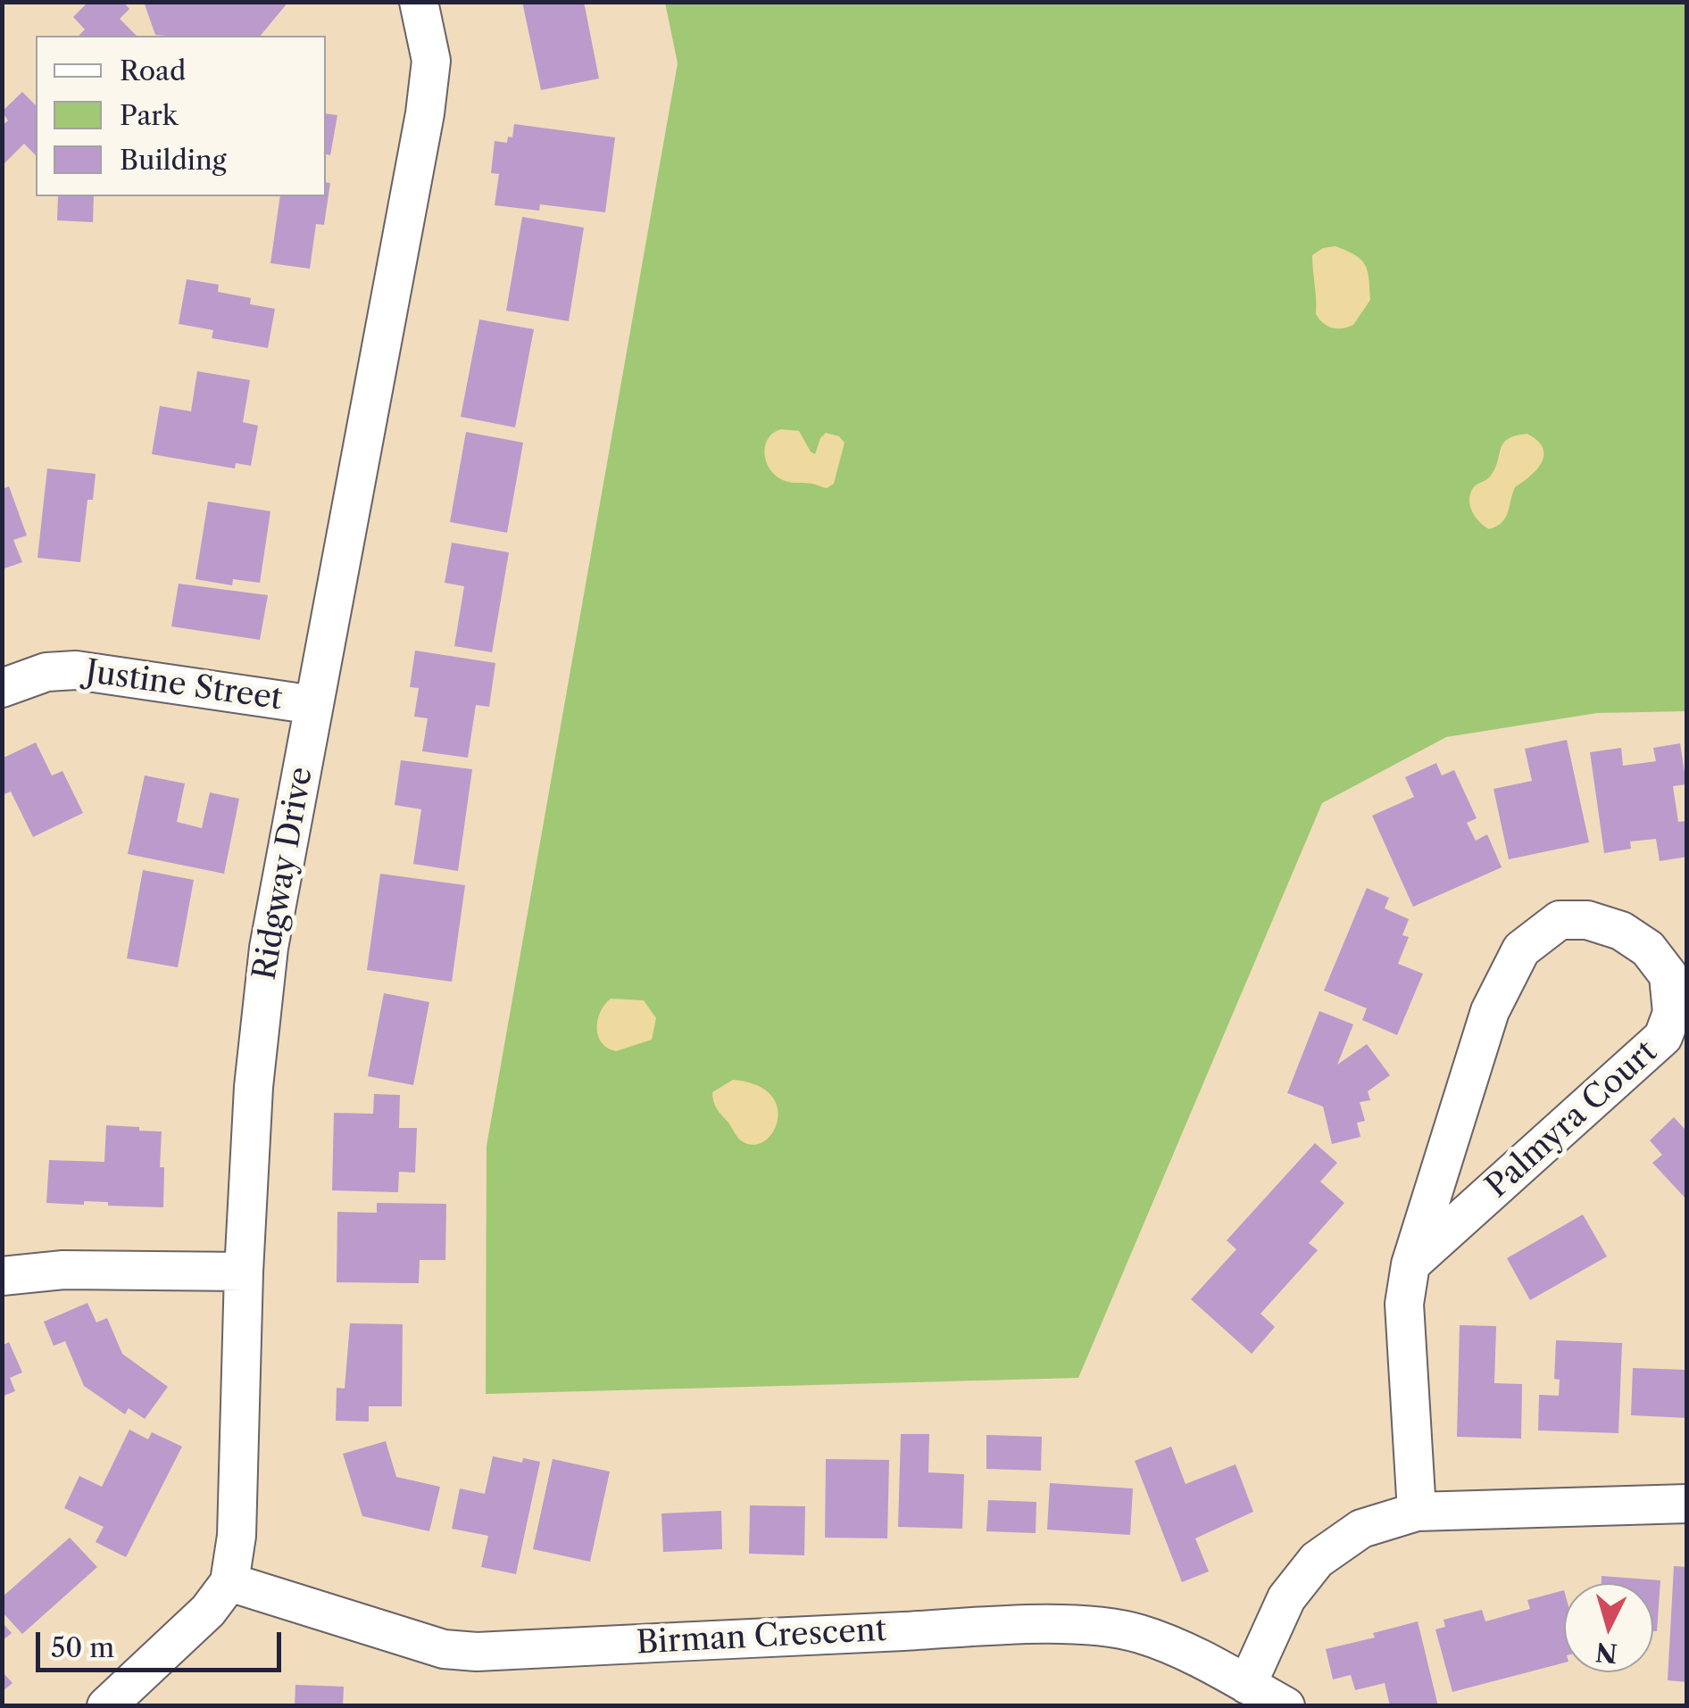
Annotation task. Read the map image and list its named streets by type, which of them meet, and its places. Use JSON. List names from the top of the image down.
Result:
{
  "streets": {
    "street": [
      "Justine Street",
      "Ridgway Drive",
      "Palmyra Court",
      "Birman Crescent"
    ]
  },
  "crossings": [
    ["Justine Street", "Ridgway Drive"],
    ["Ridgway Drive", "Birman Crescent"]
  ],
  "legend": ["Road", "Park", "Building"],
  "scale_bar": "50 m",
  "north": "bottom"
}
